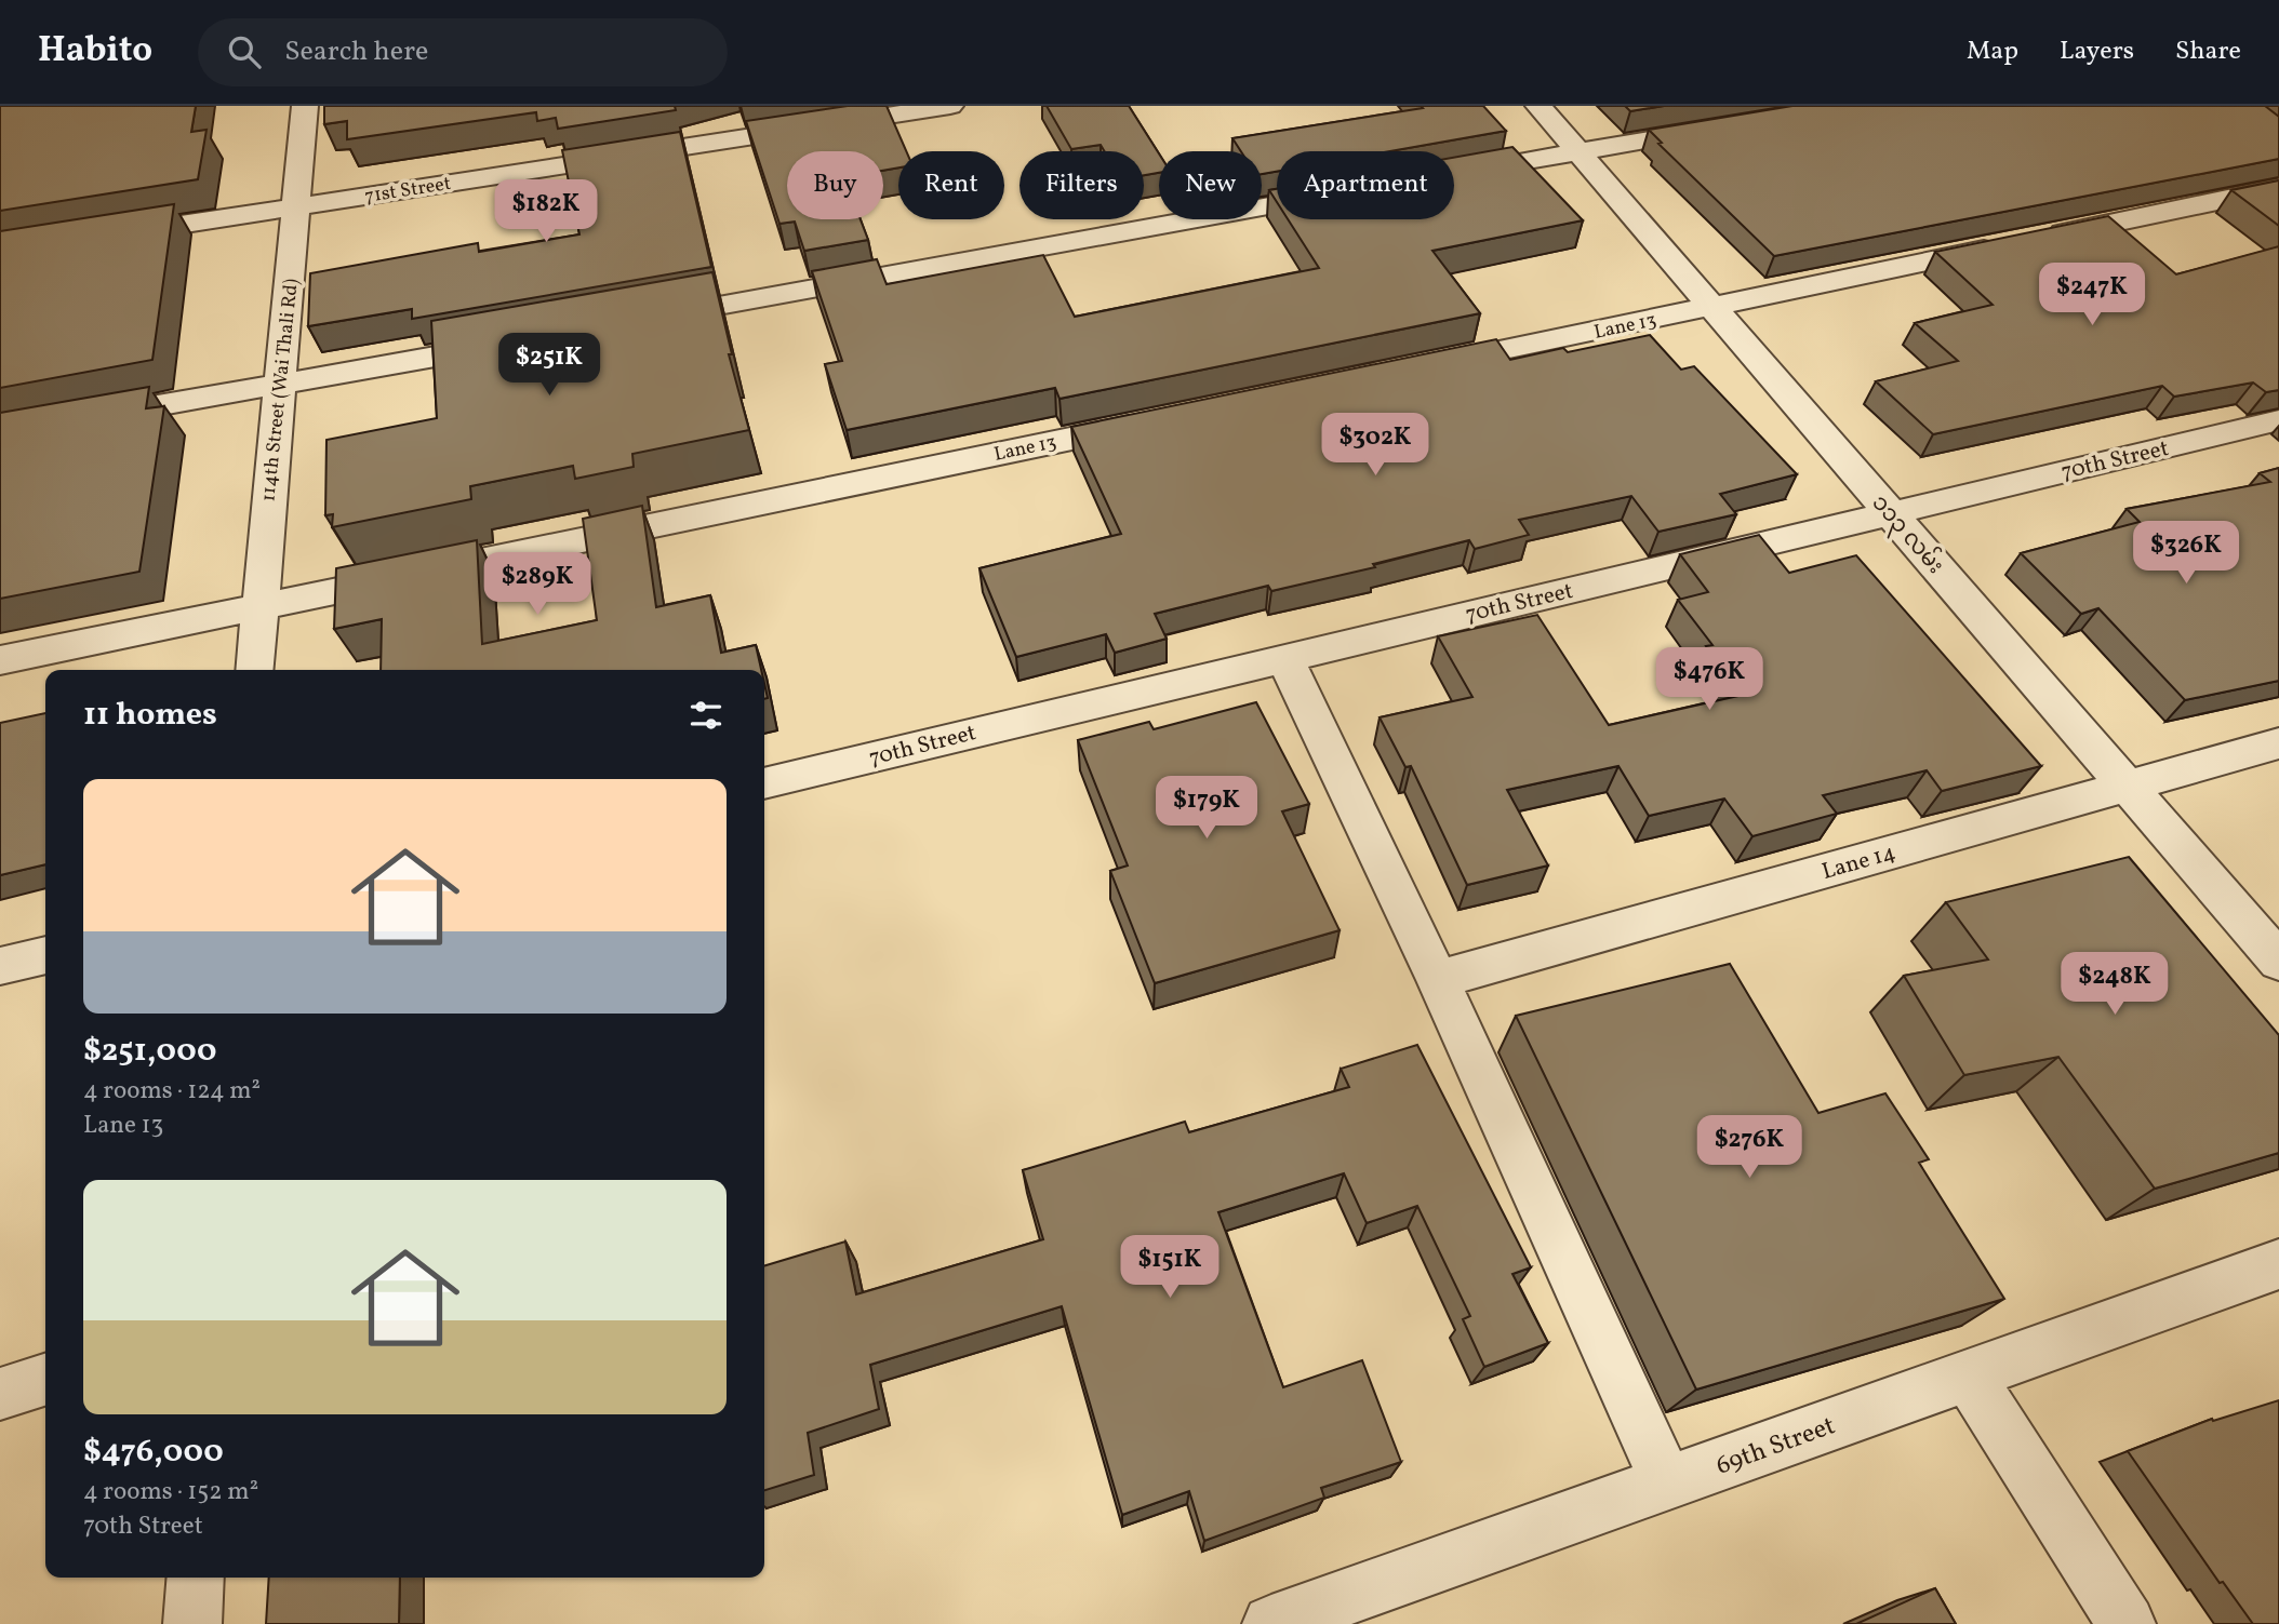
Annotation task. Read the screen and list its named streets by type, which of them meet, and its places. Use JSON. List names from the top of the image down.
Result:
{
  "streets": {
    "street": [
      "71st Street",
      "Lane 13",
      "114th Street (Wai Thali Rd)",
      "70th Street",
      "၁၁၃ လမ်း",
      "Lane 14",
      "69th Street"
    ]
  },
  "crossings": [
    ["71st Street", "114th Street (Wai Thali Rd)"],
    ["Lane 13", "114th Street (Wai Thali Rd)"],
    ["Lane 13", "၁၁၃ လမ်း"],
    ["70th Street", "၁၁၃ လမ်း"],
    ["၁၁၃ လမ်း", "Lane 14"]
  ],
  "page": {
    "header": "Habito",
    "search": "Search here",
    "nav": ["Map", "Layers", "Share"],
    "chip": [
      "Buy",
      "Rent",
      "Filters",
      "New",
      "Apartment"
    ],
    "price": [
      "$182K",
      "$247K",
      "$251K",
      "$302K",
      "$326K",
      "$289K",
      "$476K",
      "$179K",
      "$248K",
      "$276K",
      "$151K"
    ],
    "heading": "11 homes",
    "list": [
      {
        "name": "$251,000",
        "note": "4 rooms · 124 m² · Lane 13"
      },
      {
        "name": "$476,000",
        "note": "4 rooms · 152 m² · 70th Street"
      }
    ]
  }
}
